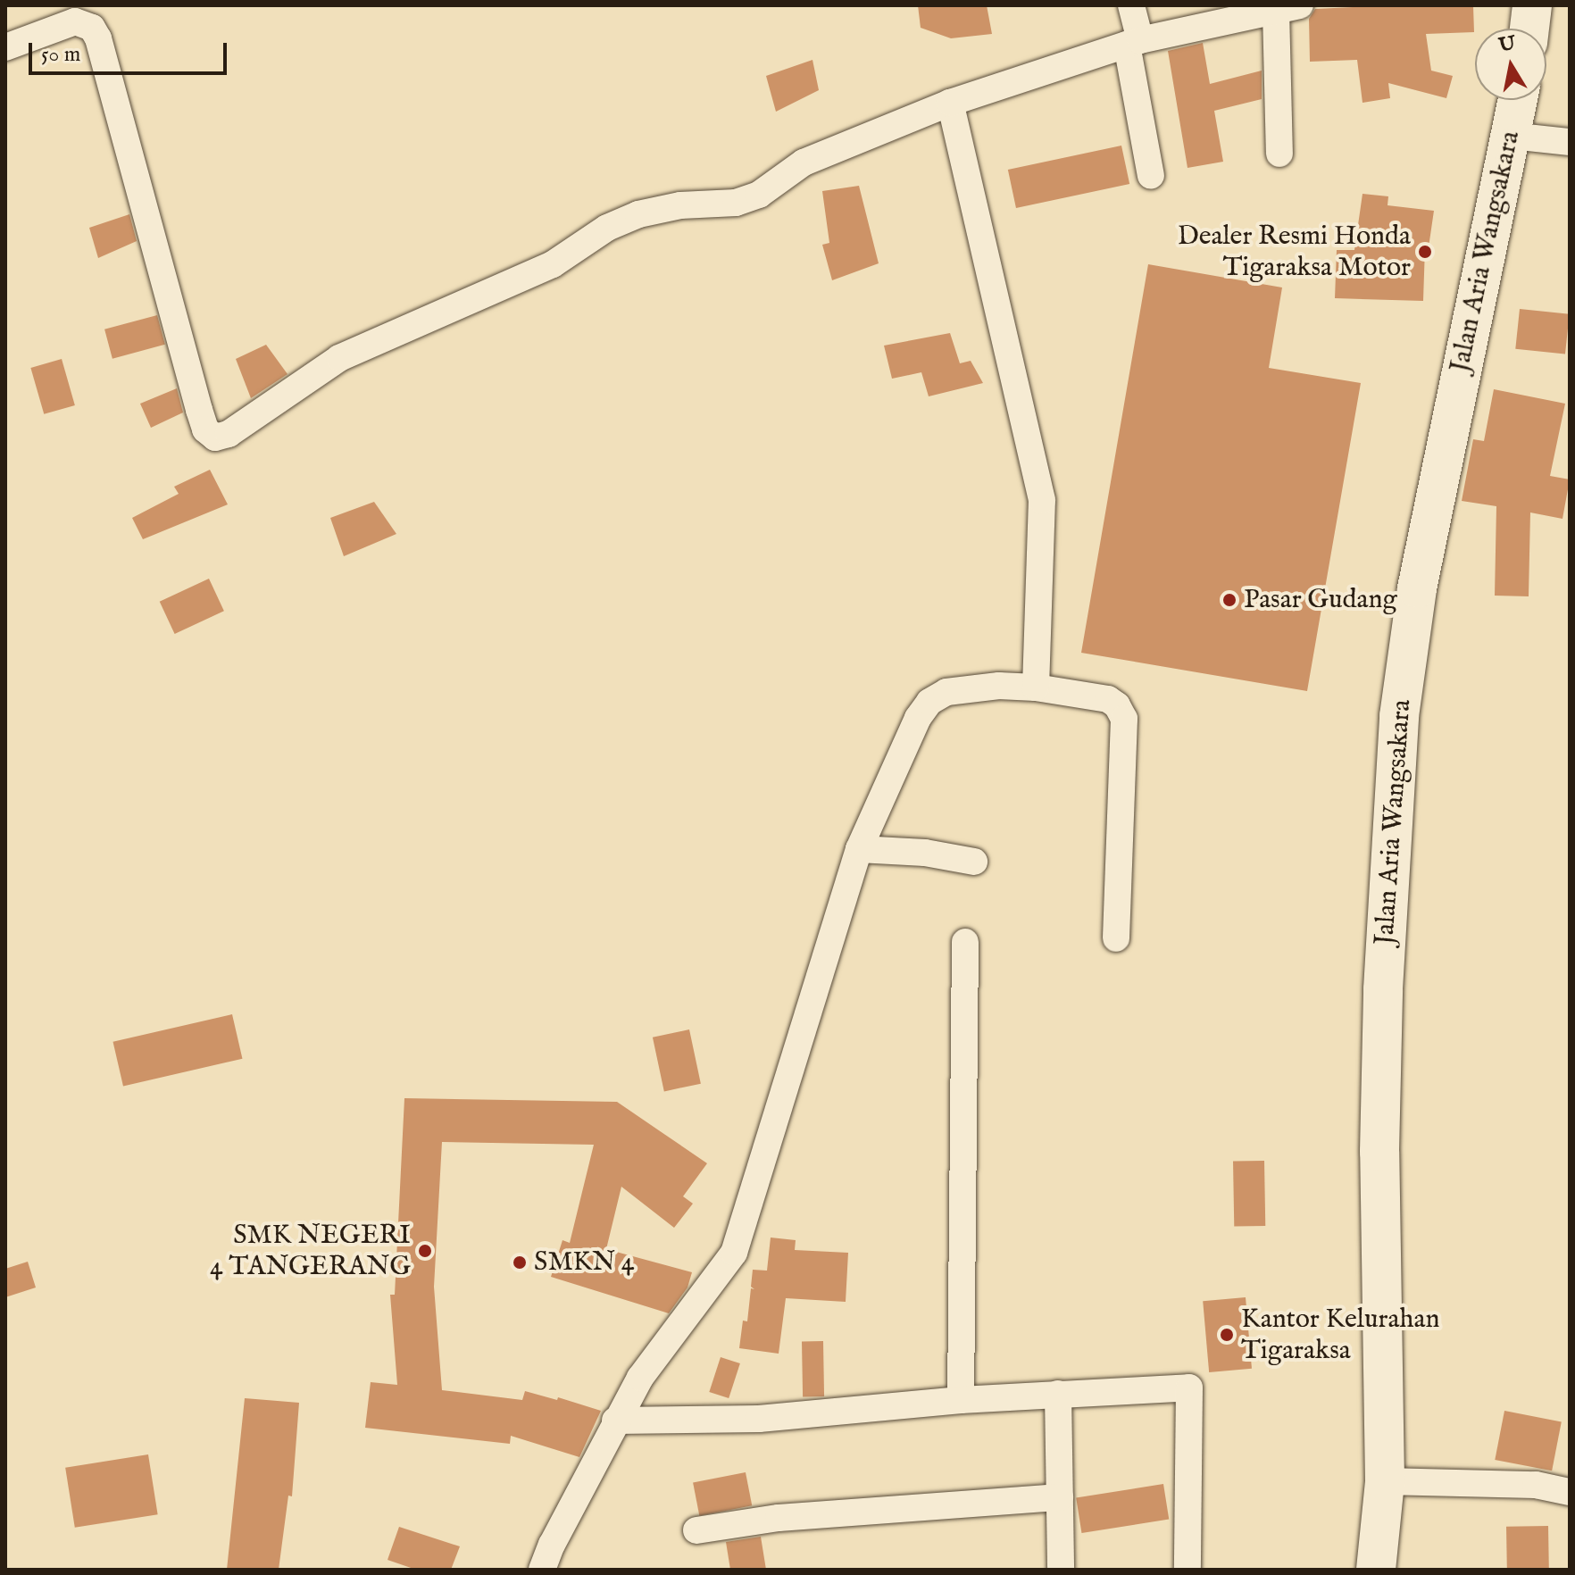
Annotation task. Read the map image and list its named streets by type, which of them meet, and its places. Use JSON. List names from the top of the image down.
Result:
{
  "streets": {
    "street": ["Jalan Aria Wangsakara"]
  },
  "places": [
    "Dealer Resmi Honda Tigaraksa Motor",
    "Pasar Gudang",
    "SMK NEGERI 4 TANGERANG",
    "SMKN 4",
    "Kantor Kelurahan Tigaraksa"
  ],
  "scale_bar": "50 m",
  "north": "top"
}
